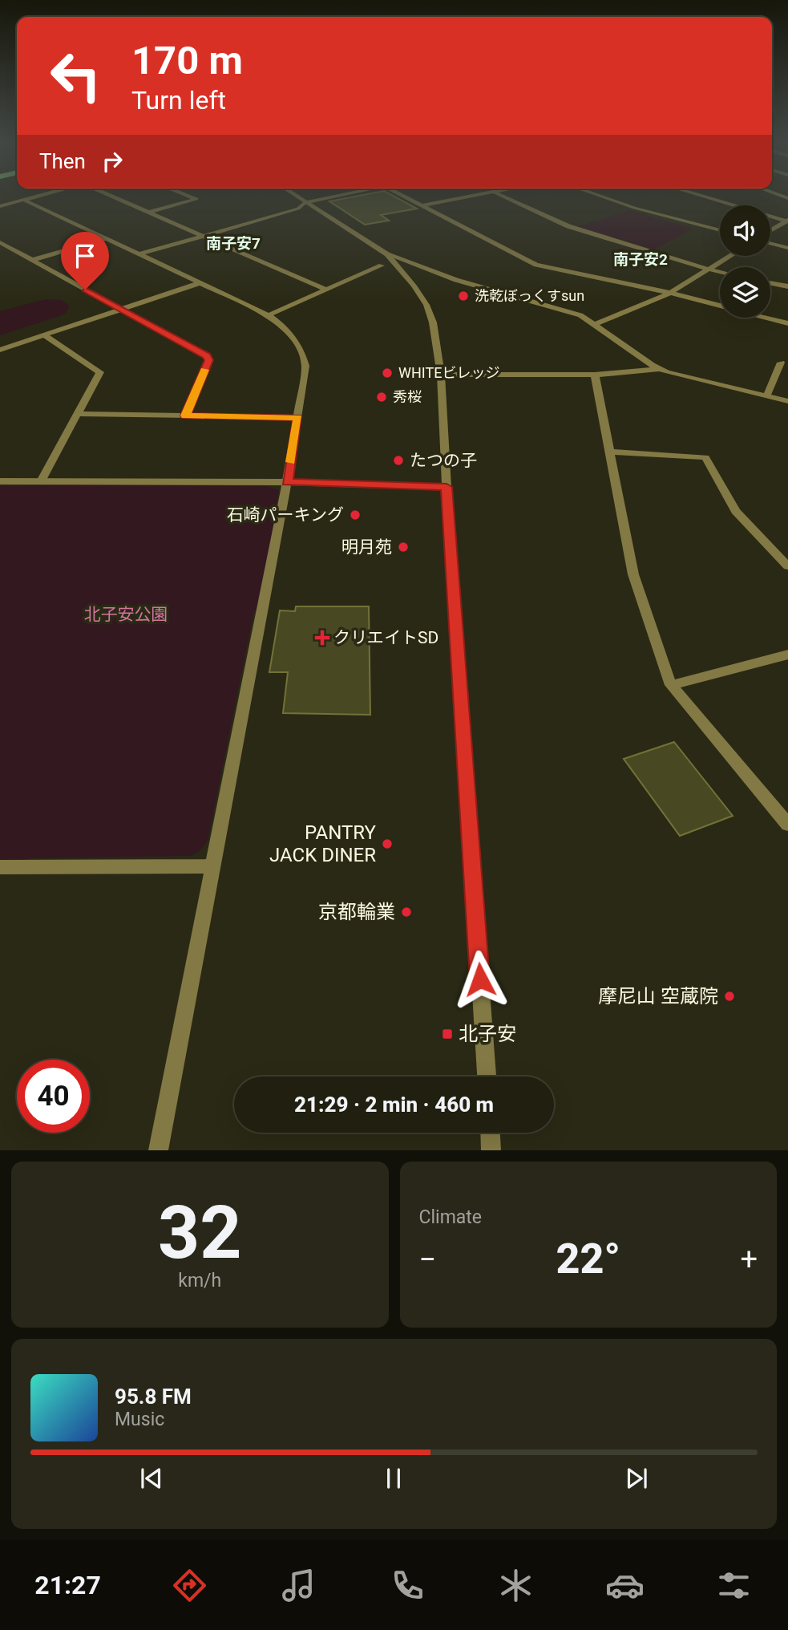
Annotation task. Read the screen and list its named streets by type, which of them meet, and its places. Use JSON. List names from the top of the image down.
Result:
{
  "districts": ["南子安7", "南子安2"],
  "parks": ["北子安公園"],
  "places": {
    "other": [
      "洗乾ぼっくすsun",
      "WHITEビレッジ",
      "秀桜",
      "たつの子",
      "石崎パーキング",
      "明月苑",
      "PANTRY JACK DINER",
      "京都輪業",
      "摩尼山 空蔵院"
    ],
    "health": ["クリエイトSD"],
    "transit": ["北子安"]
  },
  "page": {
    "turn": ["170 m", "Turn left"],
    "then": "Then",
    "limit": "40",
    "trip": "21:29 · 2 min · 460 m",
    "tile": [
      ["32", "km/h"],
      "Climate"
    ],
    "heat": ["−", "22°", "+"],
    "song": ["95.8 FM", "Music"],
    "tabs": "21:27"
  }
}
